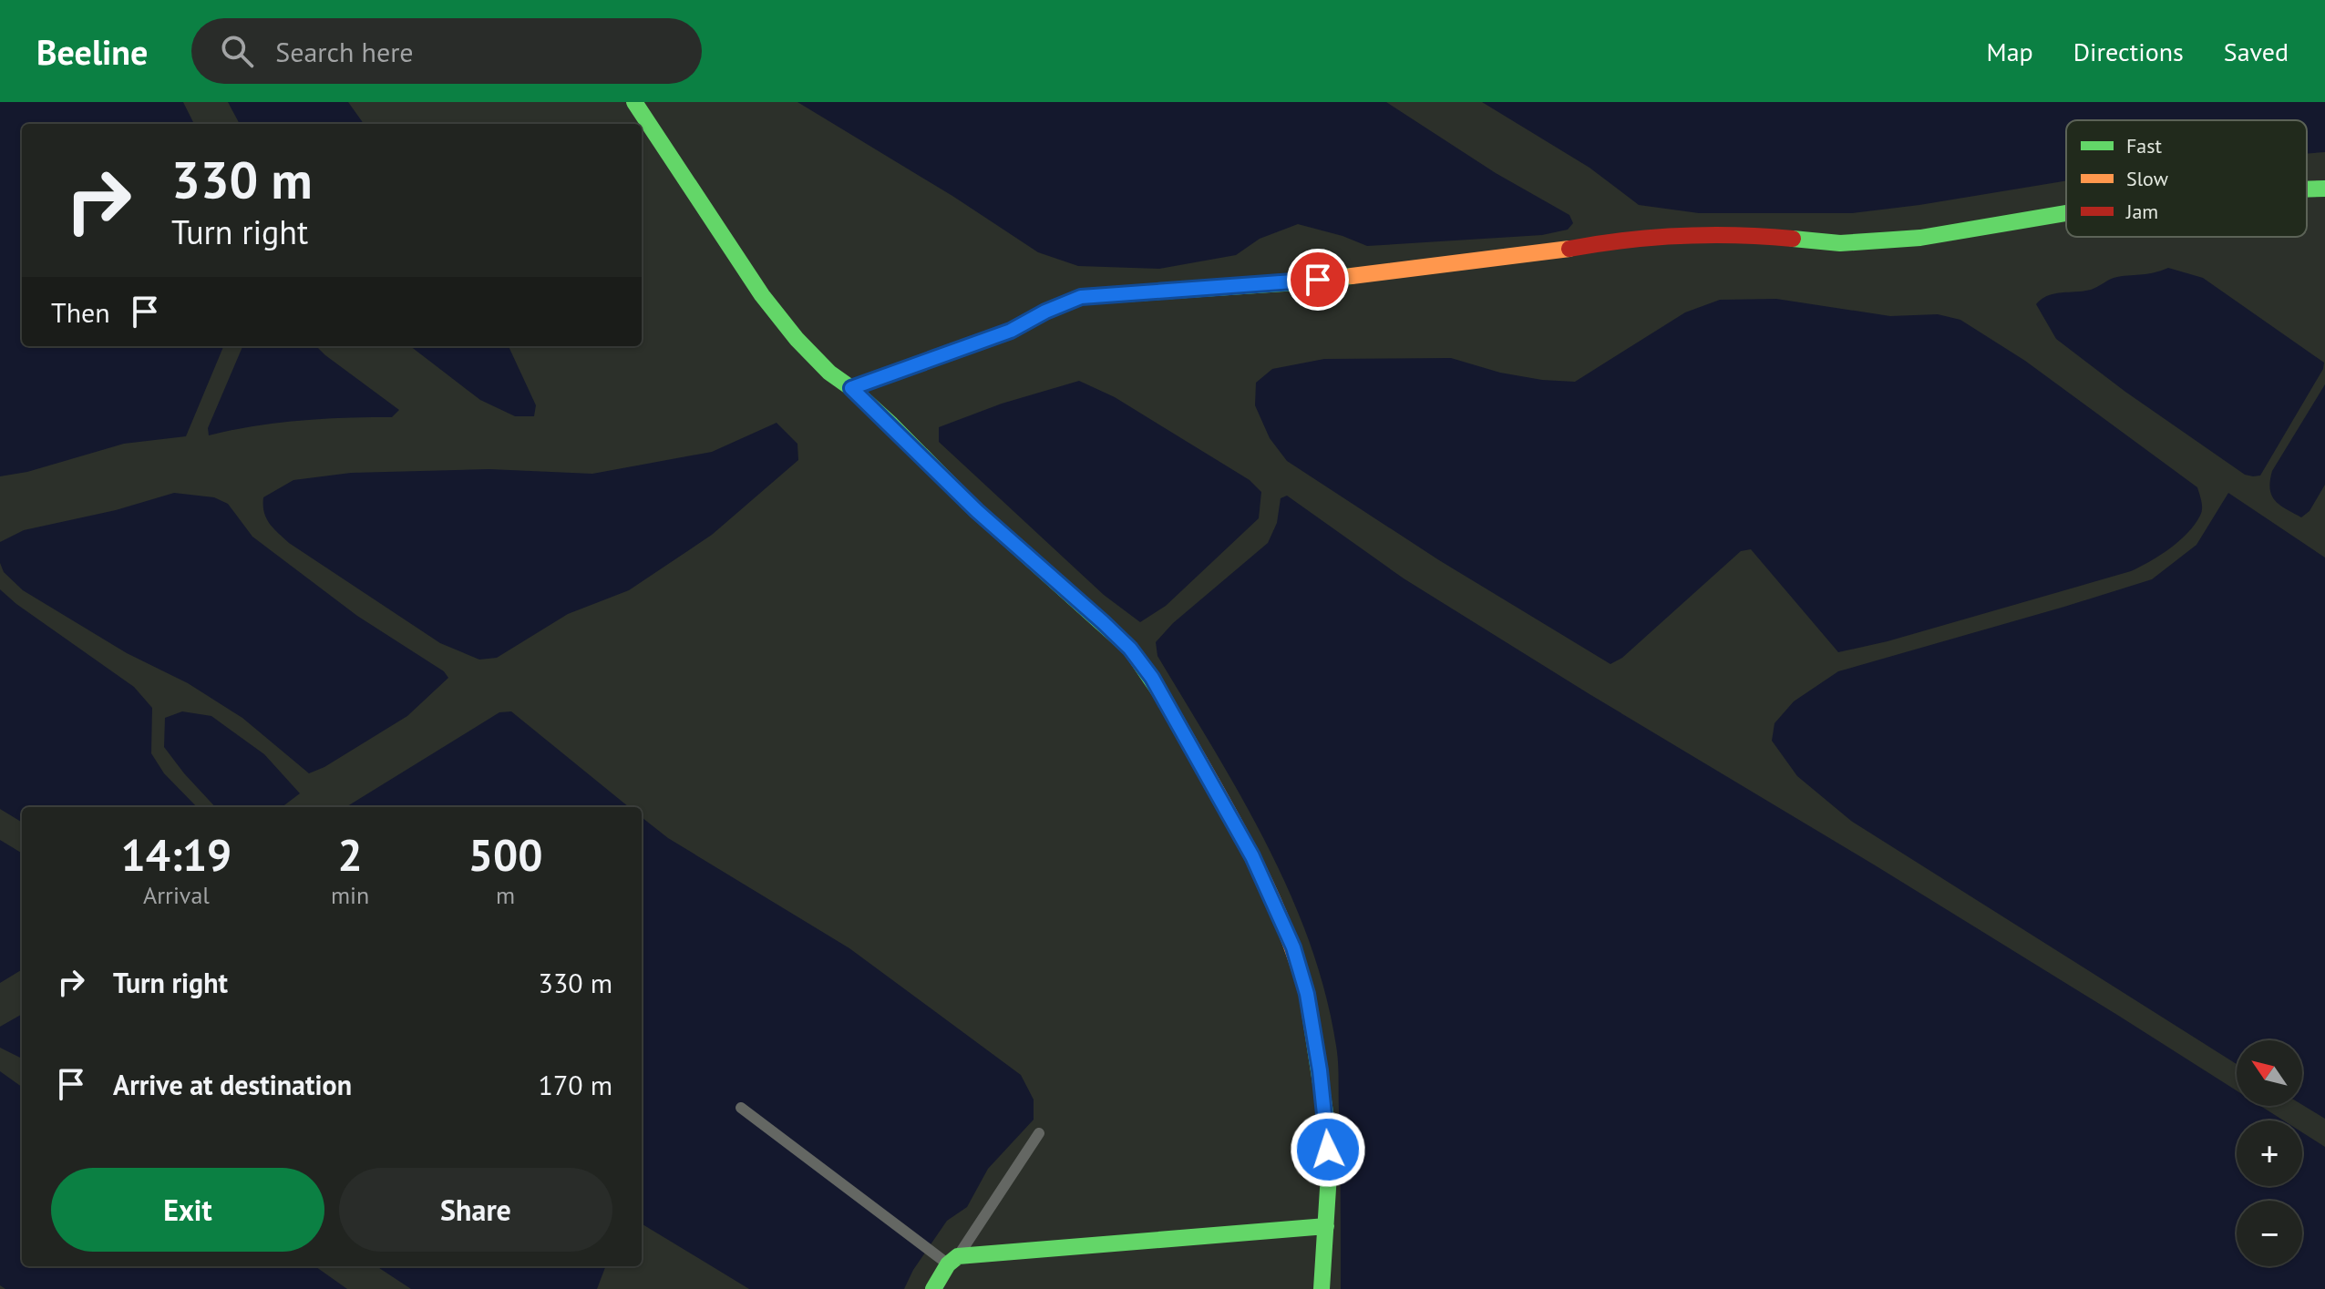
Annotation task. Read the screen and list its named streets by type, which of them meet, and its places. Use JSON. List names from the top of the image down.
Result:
{
  "legend": ["Fast", "Slow", "Jam"],
  "north": "top left",
  "page": {
    "header": "Beeline",
    "search": "Search here",
    "nav": ["Map", "Directions", "Saved"],
    "turn": ["330 m", "Turn right"],
    "then": "Then",
    "eta": [
      "14:19",
      "Arrival",
      "2",
      "min",
      "500",
      "m"
    ],
    "list": [
      {
        "name": "Turn right",
        "value": "330 m"
      },
      {
        "name": "Arrive at destination",
        "value": "170 m"
      }
    ],
    "map_buttons": ["+", "−"],
    "buttons": ["Exit", "Share"]
  }
}
